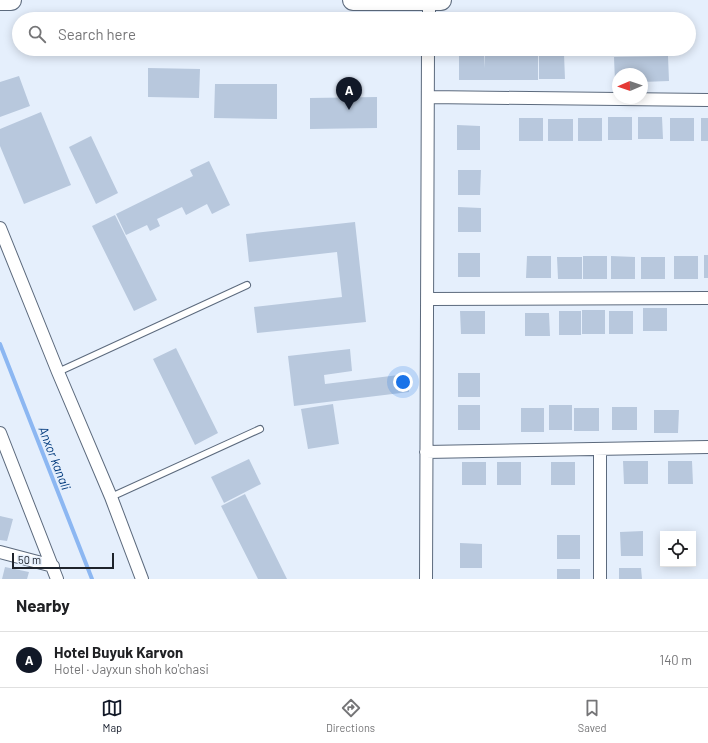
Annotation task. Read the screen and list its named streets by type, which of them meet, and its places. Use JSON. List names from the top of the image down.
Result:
{
  "water": ["Anxor kanali"],
  "scale_bar": "50 m",
  "north": "left",
  "page": {
    "search": "Search here",
    "pins": "A",
    "scale": "50 m",
    "heading": "Nearby",
    "list": [
      {
        "mark": "A",
        "name": "Hotel Buyuk Karvon",
        "note": "Hotel · Jayxun shoh ko'chasi",
        "value": "140 m"
      }
    ],
    "nav": ["Map", "Directions", "Saved"]
  }
}
